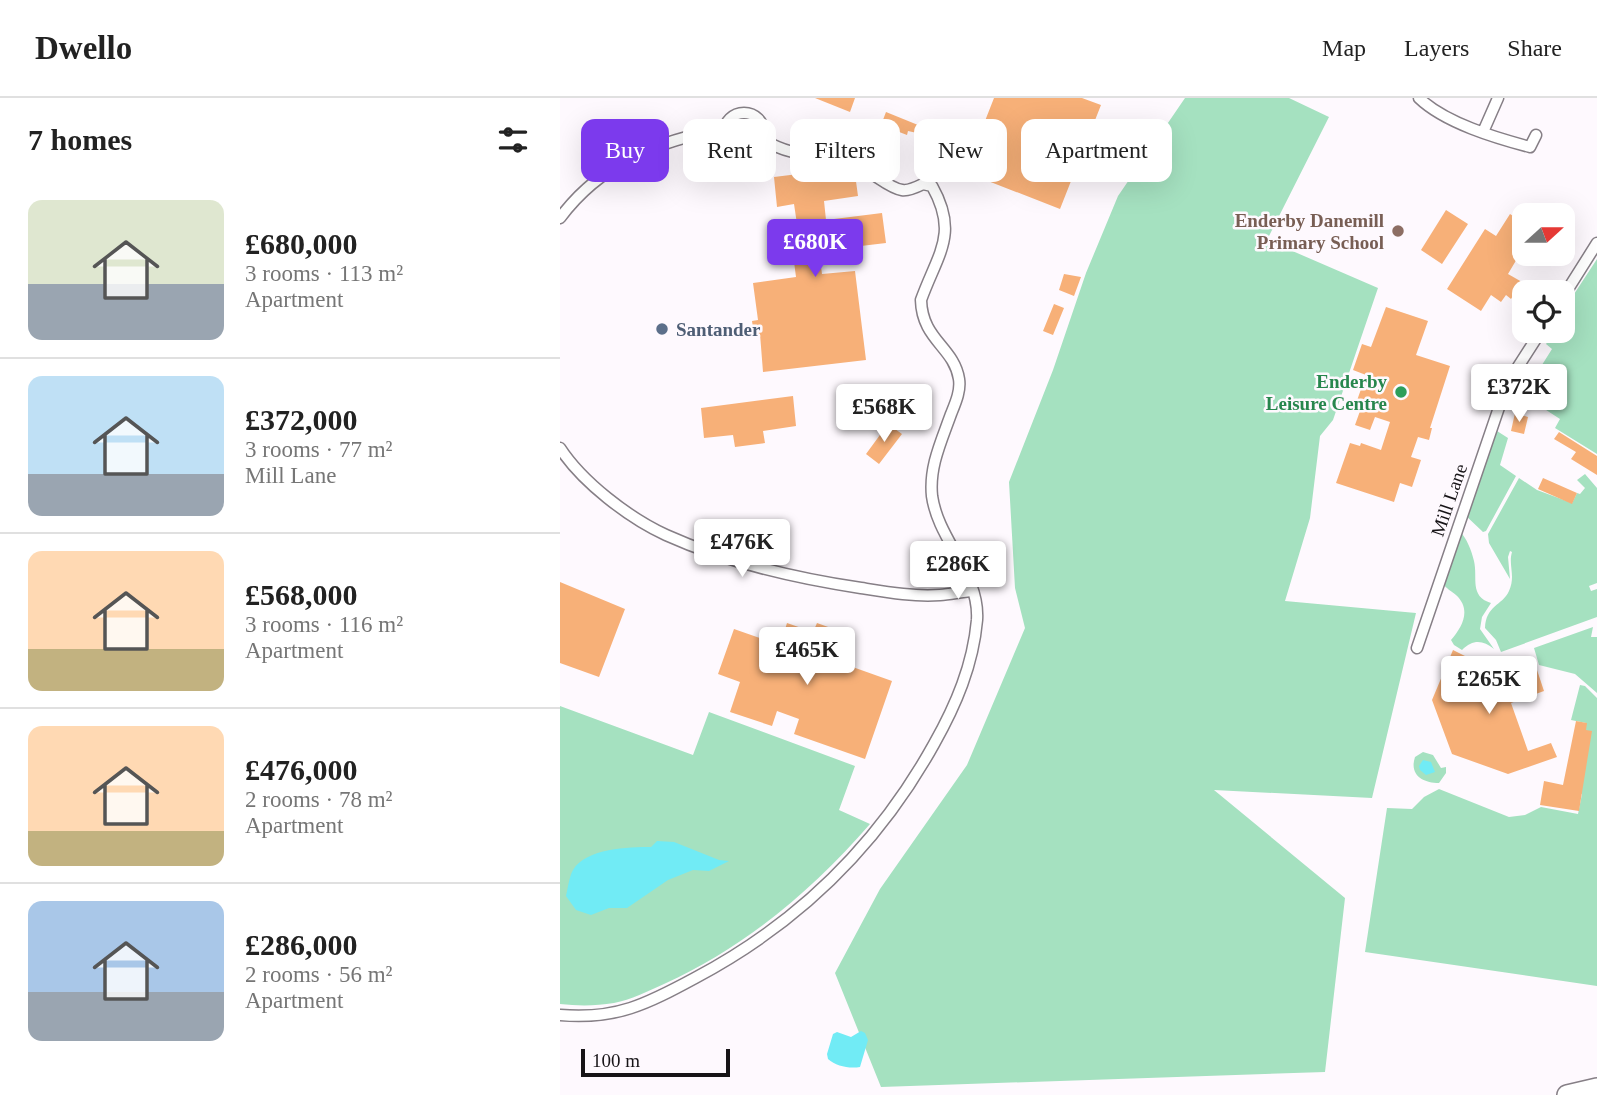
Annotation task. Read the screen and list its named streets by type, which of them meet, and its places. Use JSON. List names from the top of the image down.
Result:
{
  "streets": {
    "street": ["Mill Lane"]
  },
  "places": ["Enderby Danemill Primary School", "Santander", "Enderby Leisure Centre"],
  "scale_bar": "100 m",
  "north": "right",
  "page": {
    "header": "Dwello",
    "nav": ["Map", "Layers", "Share"],
    "heading": "7 homes",
    "chip": [
      "Buy",
      "Rent",
      "Filters",
      "New",
      "Apartment"
    ],
    "list": [
      {
        "name": "£680,000",
        "note": "3 rooms · 113 m² · Apartment"
      },
      {
        "name": "£372,000",
        "note": "3 rooms · 77 m² · Mill Lane"
      },
      {
        "name": "£568,000",
        "note": "3 rooms · 116 m² · Apartment"
      },
      {
        "name": "£476,000",
        "note": "2 rooms · 78 m² · Apartment"
      },
      {
        "name": "£286,000",
        "note": "2 rooms · 56 m² · Apartment"
      }
    ],
    "price": [
      "£680K",
      "£372K",
      "£568K",
      "£476K",
      "£286K",
      "£465K",
      "£265K"
    ],
    "scale": "100 m"
  }
}
